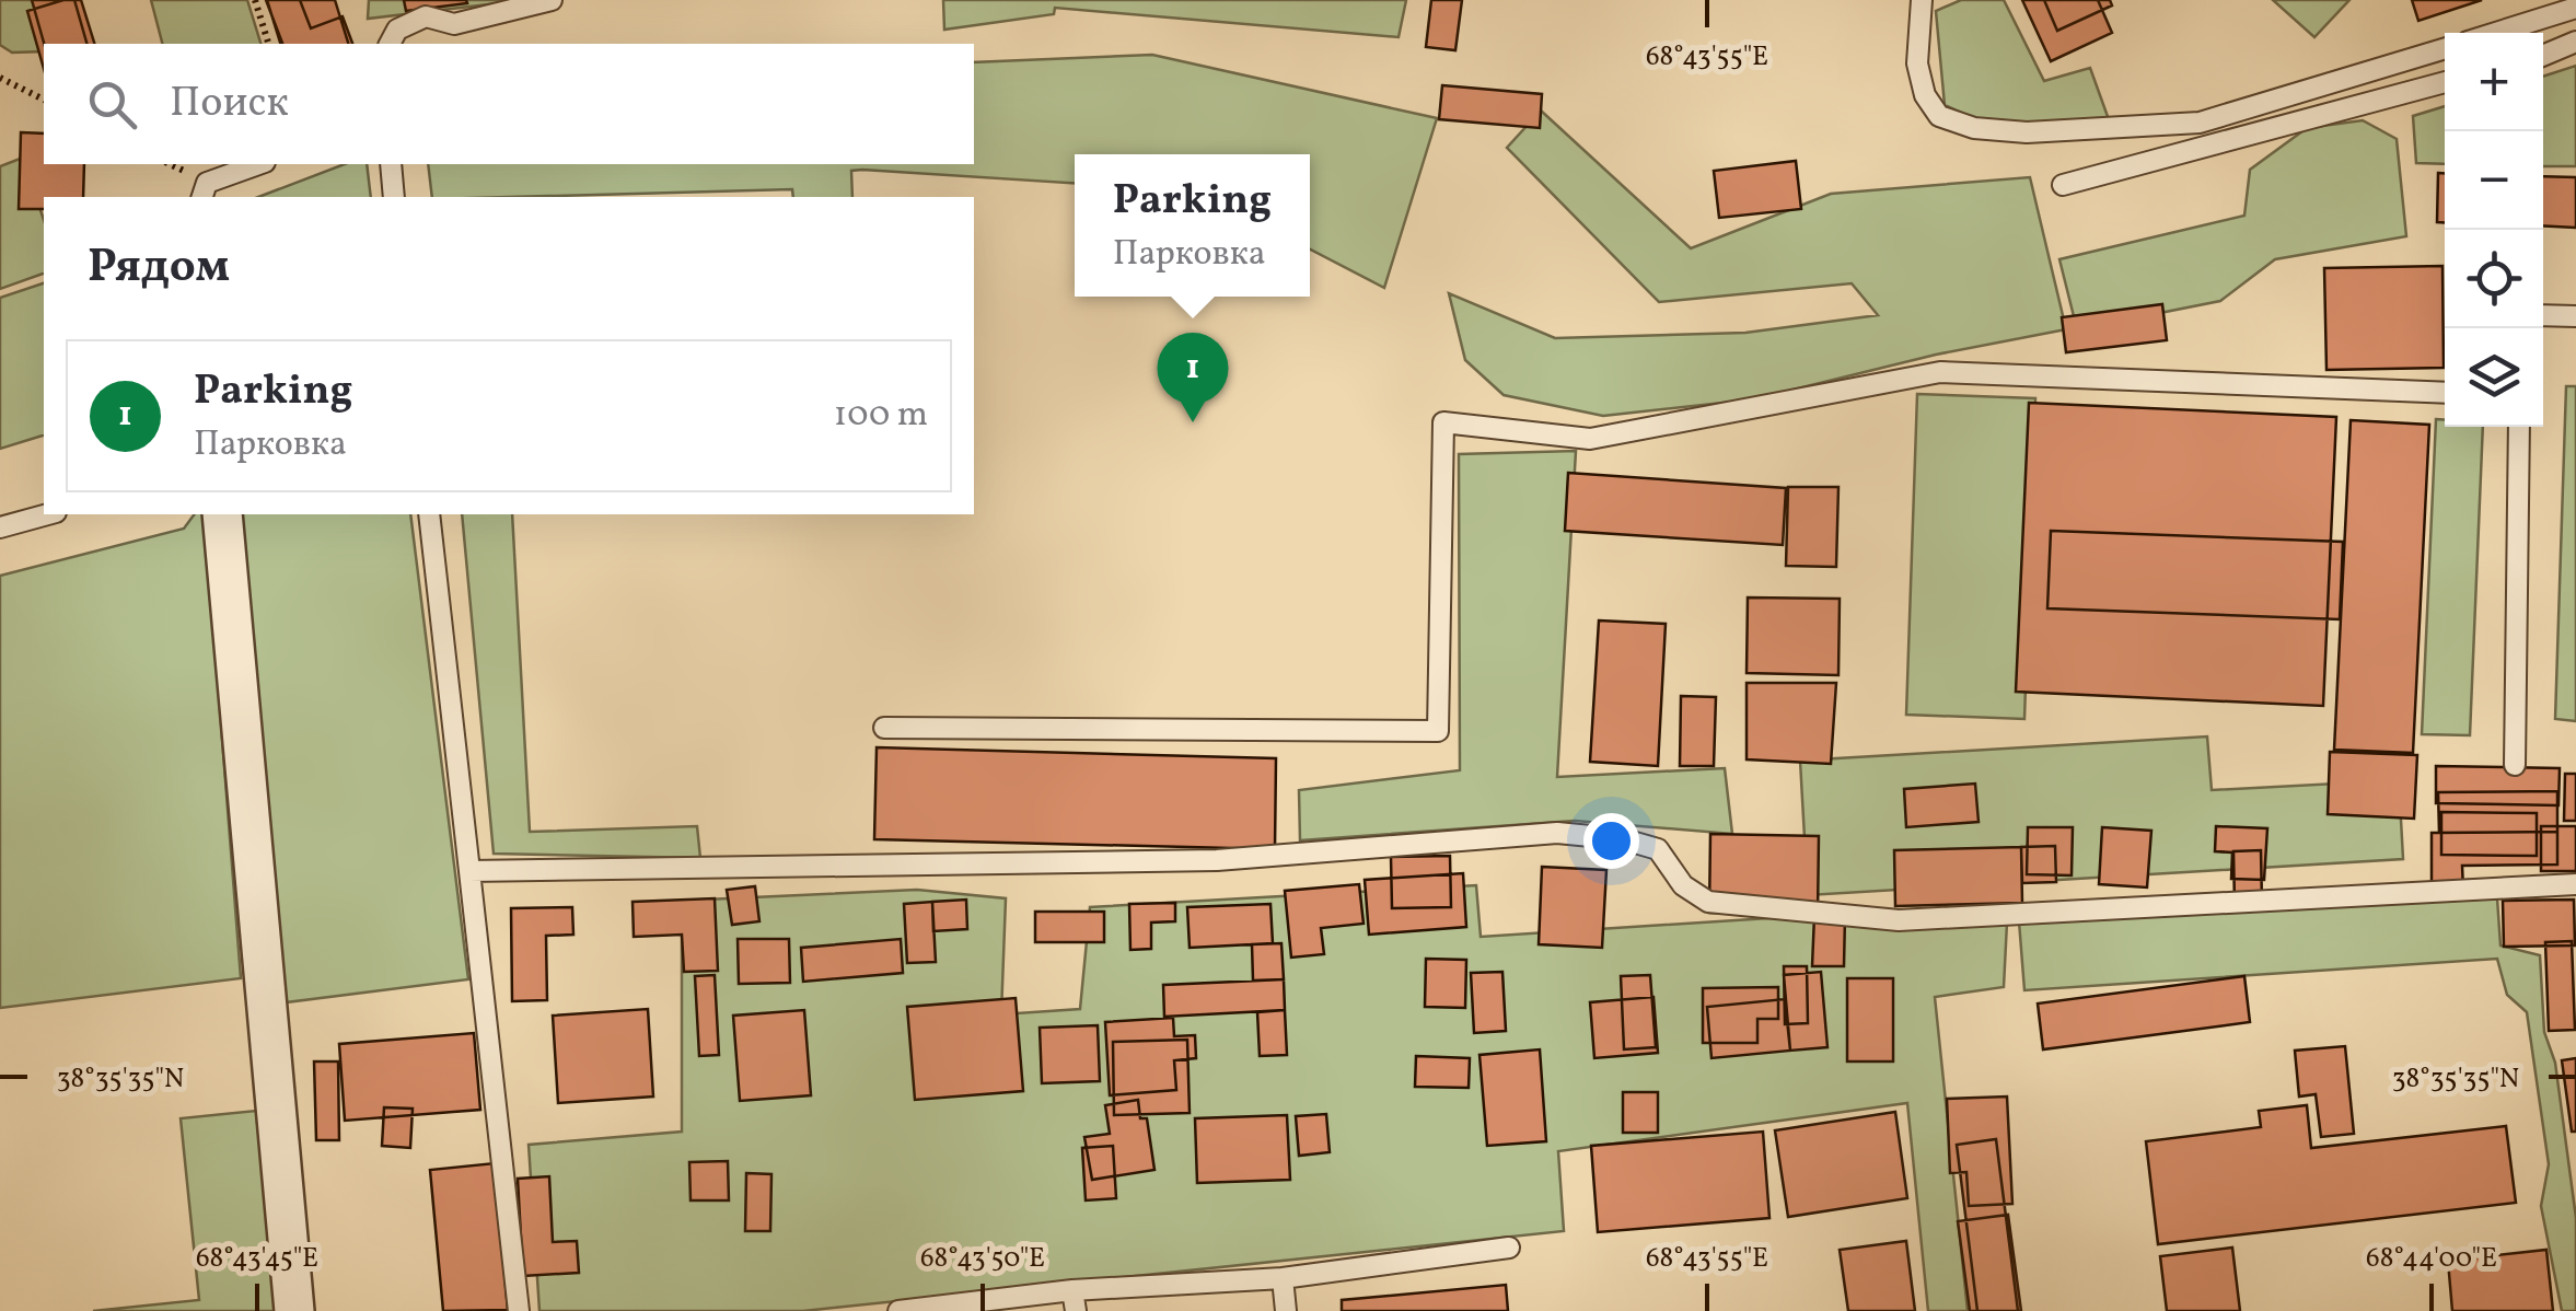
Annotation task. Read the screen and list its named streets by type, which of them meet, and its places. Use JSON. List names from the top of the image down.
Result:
{
  "page": {
    "map_buttons": ["+", "−"],
    "search": "Поиск",
    "popup": ["Parking", "Парковка"],
    "heading": "Рядом",
    "pins": "1",
    "list": [
      {
        "mark": "1",
        "name": "Parking",
        "note": "Парковка",
        "value": "100 m"
      }
    ]
  },
  "coordinates": [
    "68°43'55\"E",
    "38°35'35\"N",
    "68°43'45\"E",
    "68°43'50\"E",
    "68°44'00\"E"
  ]
}
